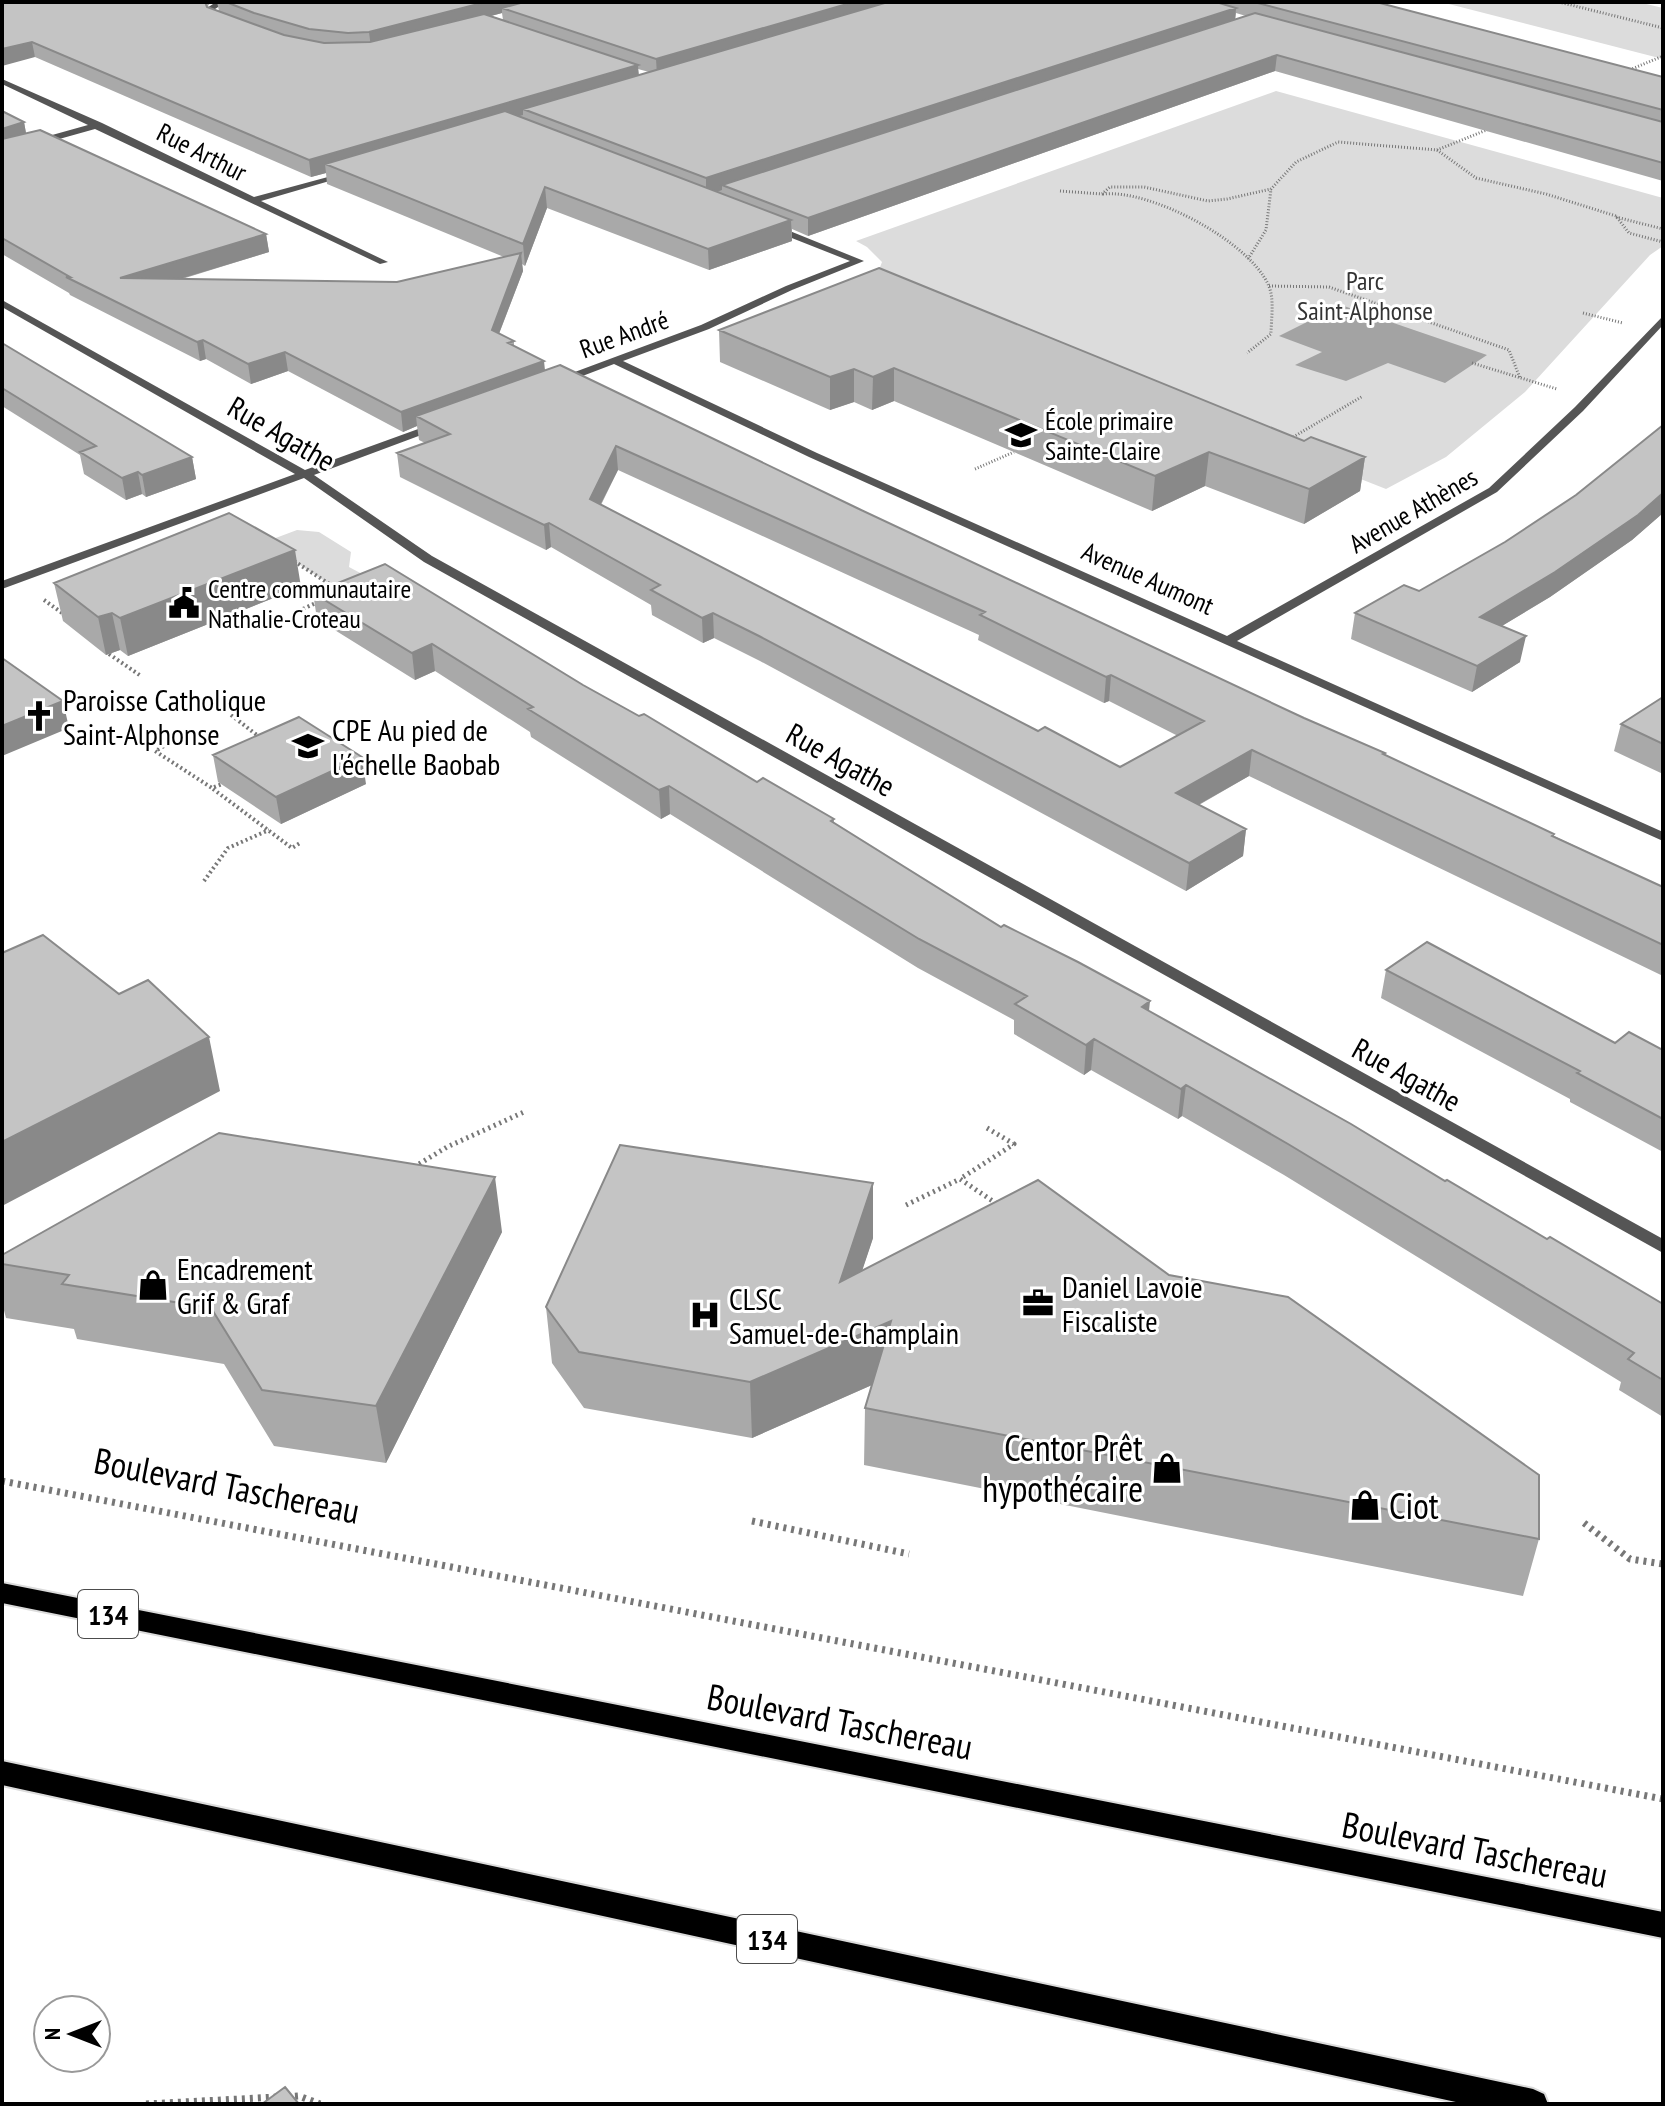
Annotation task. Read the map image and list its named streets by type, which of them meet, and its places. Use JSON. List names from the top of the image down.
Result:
{
  "streets": {
    "main road": ["Boulevard Taschereau", "134"],
    "street": [
      "Rue Arthur",
      "Rue André",
      "Rue Agathe",
      "Avenue Athènes",
      "Avenue Aumont"
    ]
  },
  "crossings": [
    ["Rue André", "Avenue Aumont"],
    ["Avenue Athènes", "Avenue Aumont"]
  ],
  "parks": ["Parc Saint-Alphonse"],
  "places": {
    "school or university": ["École primaire Sainte-Claire", "CPE Au pied de l'échelle Baobab"],
    "public building": ["Centre communautaire Nathalie-Croteau"],
    "church": ["Paroisse Catholique Saint-Alphonse"],
    "shop": ["Encadrement Grif & Graf", "Centor Prêt hypothécaire", "Ciot"],
    "office": ["Daniel Lavoie Fiscaliste"],
    "hospital": ["CLSC Samuel-de-Champlain"]
  },
  "north": "left"
}
